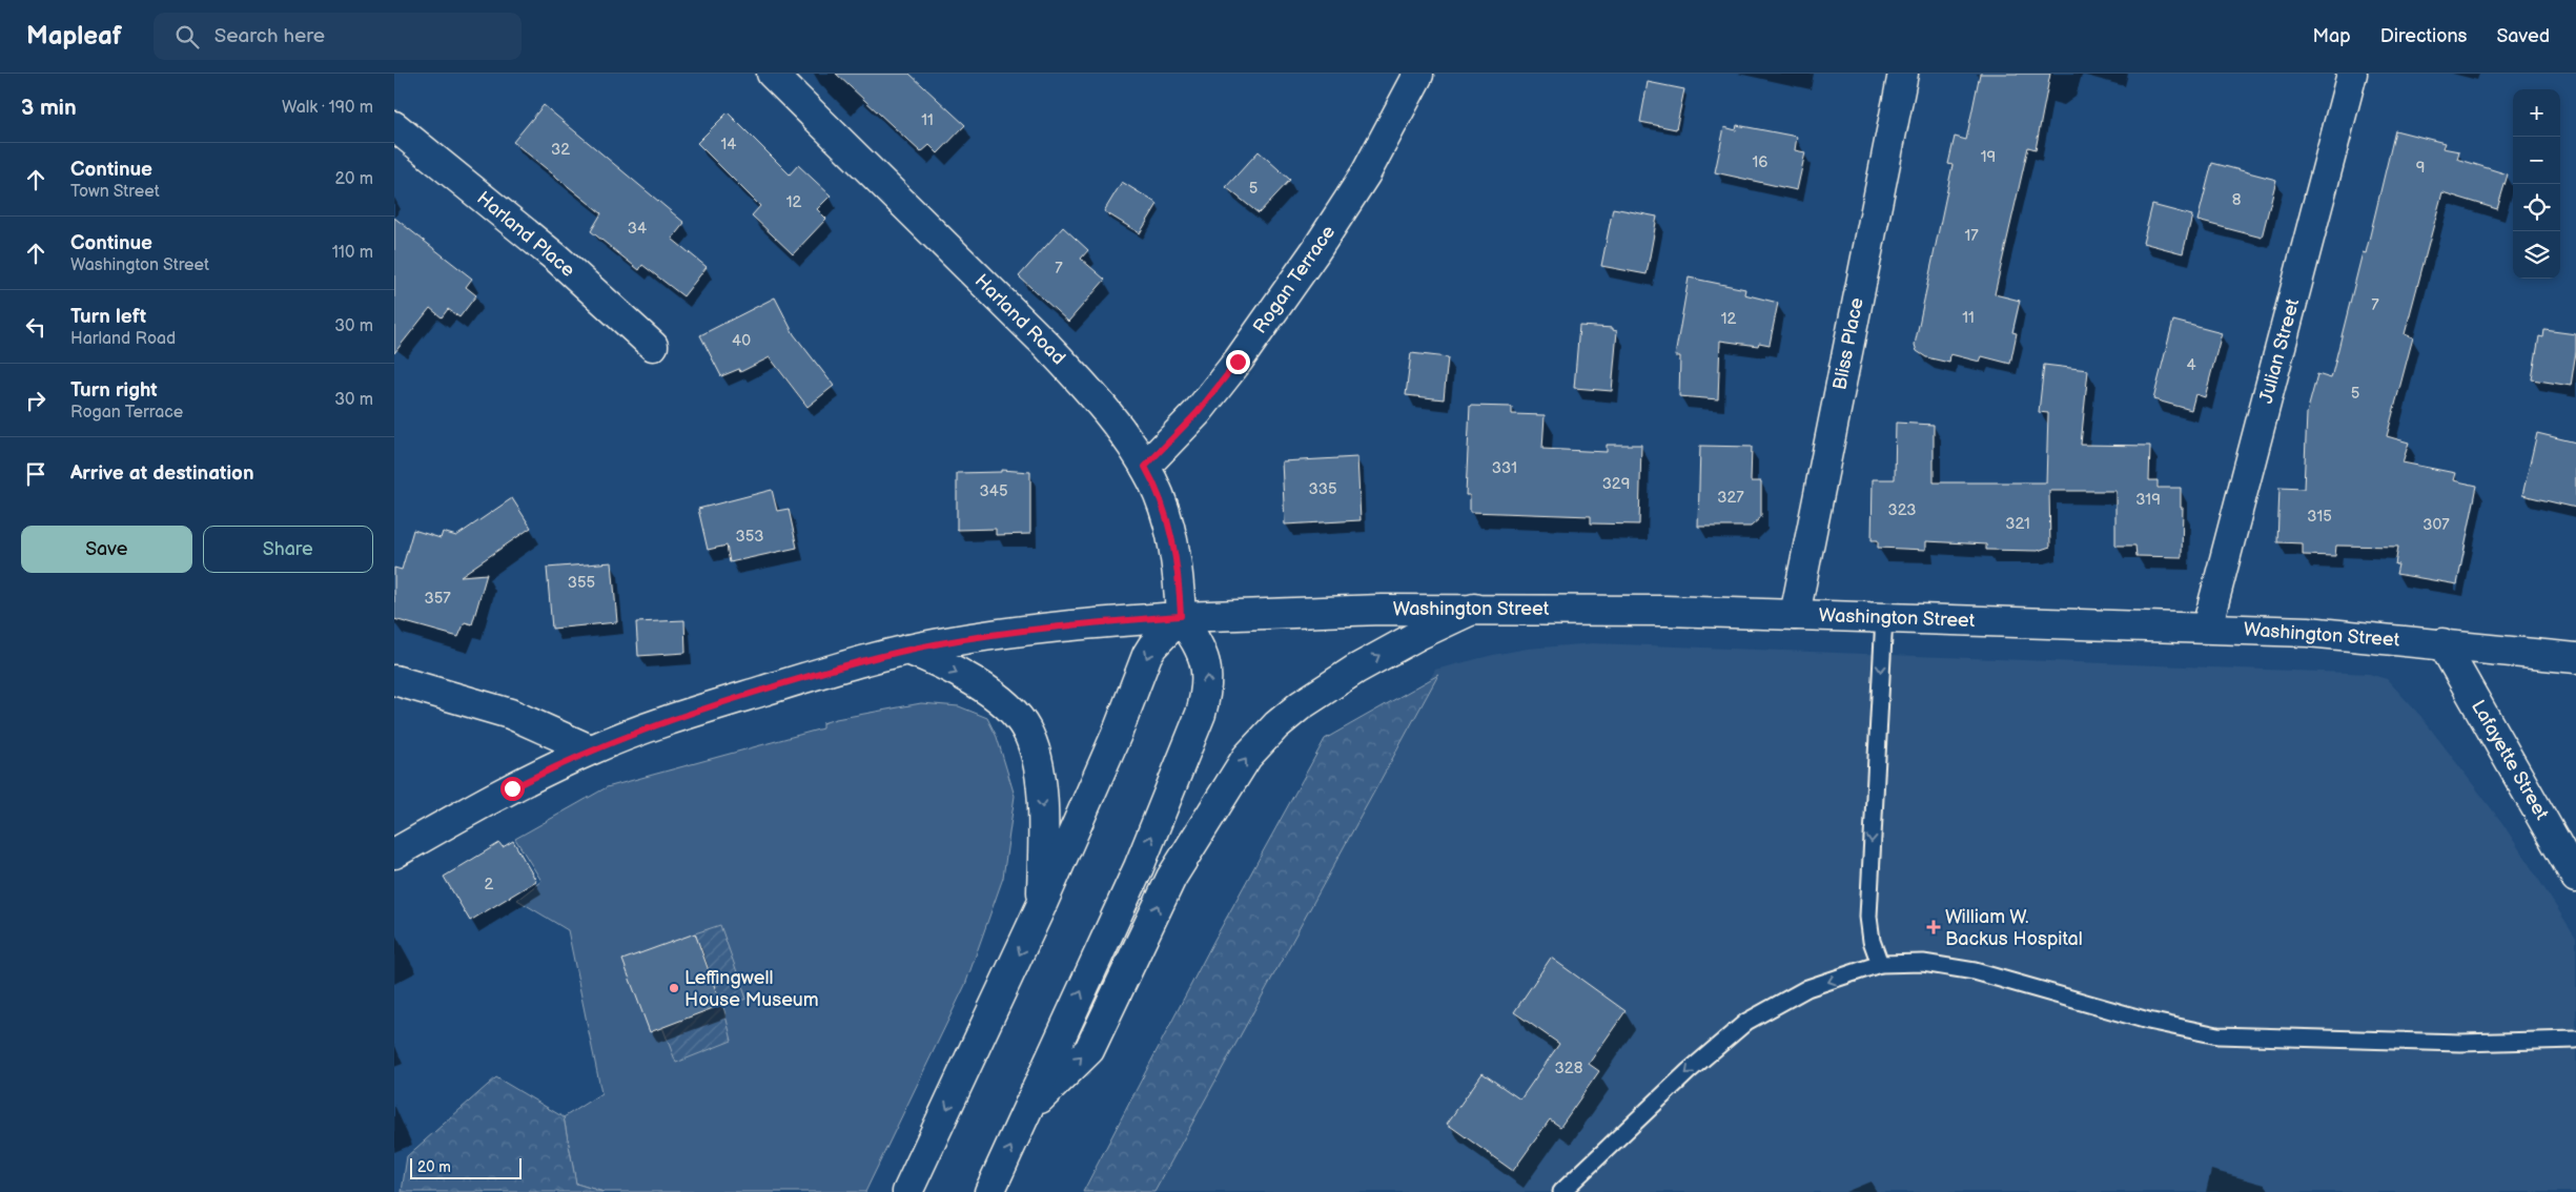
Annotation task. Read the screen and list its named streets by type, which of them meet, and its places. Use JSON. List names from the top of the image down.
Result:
{
  "streets": {
    "main road": [
      "Harland Place",
      "Rogan Terrace",
      "Harland Road",
      "Bliss Place",
      "Julian Street",
      "Washington Street",
      "Lafayette Street"
    ]
  },
  "crossings": [
    ["Rogan Terrace", "Harland Road"],
    ["Harland Road", "Washington Street"],
    ["Bliss Place", "Washington Street"],
    ["Julian Street", "Washington Street"],
    ["Washington Street", "Lafayette Street"]
  ],
  "places": {
    "health": ["William W. Backus Hospital"],
    "other": ["Leffingwell House Museum"]
  },
  "house_numbers": [
    "11",
    "14",
    "32",
    "19",
    "16",
    "9",
    "5",
    "8",
    "12",
    "34",
    "17",
    "7",
    "7",
    "11",
    "12",
    "40",
    "4",
    "5",
    "331",
    "329",
    "335",
    "345",
    "327",
    "319",
    "323",
    "315",
    "321",
    "307",
    "353",
    "355",
    "357",
    "2",
    "328"
  ],
  "scale_bar": "20 m",
  "page": {
    "header": "Mapleaf",
    "search": "Search here",
    "nav": ["Map", "Directions", "Saved"],
    "heading": ["3 min", "Walk · 190 m"],
    "map_buttons": ["+", "−"],
    "list": [
      ["Continue", "Town Street", "20 m"],
      ["Continue", "Washington Street", "110 m"],
      ["Turn left", "Harland Road", "30 m"],
      ["Turn right", "Rogan Terrace", "30 m"],
      "Arrive at destination"
    ],
    "buttons": ["Save", "Share"],
    "scale": "20 m"
  }
}
